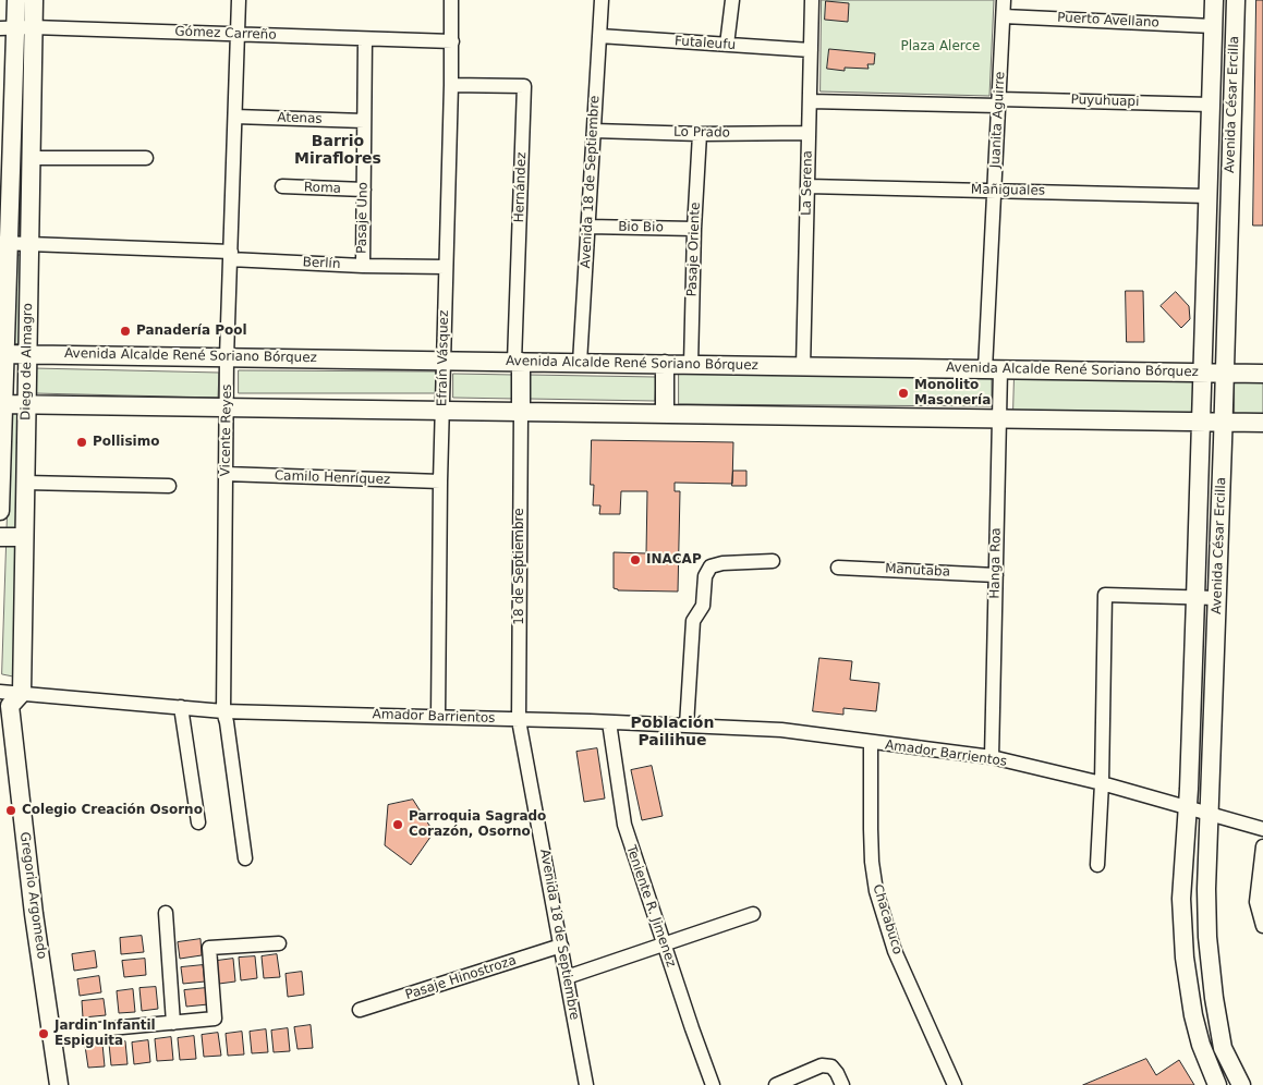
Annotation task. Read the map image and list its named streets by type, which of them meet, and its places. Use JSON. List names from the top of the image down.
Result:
{
  "streets": {
    "main road": [
      "Avenida César Ercilla",
      "Avenida Alcalde René Soriano Bórquez",
      "Diego de Almagro",
      "Gregorio Argomedo"
    ],
    "street": [
      "Puerto Avellano",
      "Gómez Carreño",
      "Futaleufu",
      "Puyuhuapi",
      "Atenas",
      "Juanita Aguirre",
      "Lo Prado",
      "Avenida 18 de Septiembre",
      "La Serena",
      "Hernández",
      "Roma",
      "Mañiguales",
      "Pasaje Uno",
      "Bio Bio",
      "Pasaje Oriente",
      "Berlín",
      "Efraín Vásquez",
      "Vicente Reyes",
      "Camilo Henríquez",
      "Hanga Roa",
      "18 de Septiembre",
      "Manutaba",
      "Amador Barrientos",
      "Teniente R. Jimenez",
      "Chacabuco",
      "Pasaje Hinostroza"
    ]
  },
  "crossings": [
    ["Puerto Avellano", "Avenida César Ercilla"],
    ["Puerto Avellano", "Juanita Aguirre"],
    ["Gómez Carreño", "Pasaje Uno"],
    ["Gómez Carreño", "Efraín Vásquez"],
    ["Gómez Carreño", "Diego de Almagro"],
    ["Gómez Carreño", "Vicente Reyes"],
    ["Futaleufu", "Avenida 18 de Septiembre"],
    ["Futaleufu", "La Serena"],
    ["Puyuhuapi", "Avenida César Ercilla"],
    ["Puyuhuapi", "Juanita Aguirre"],
    ["Puyuhuapi", "La Serena"],
    ["Avenida César Ercilla", "Mañiguales"],
    ["Avenida César Ercilla", "Avenida Alcalde René Soriano Bórquez"],
    ["Avenida César Ercilla", "Amador Barrientos"],
    ["Atenas", "Pasaje Uno"],
    ["Atenas", "Vicente Reyes"],
    ["Juanita Aguirre", "Mañiguales"],
    ["Juanita Aguirre", "Avenida Alcalde René Soriano Bórquez"],
    ["Juanita Aguirre", "Hanga Roa"],
    ["Lo Prado", "Avenida 18 de Septiembre"],
    ["Lo Prado", "La Serena"],
    ["Lo Prado", "Pasaje Oriente"],
    ["Avenida 18 de Septiembre", "Bio Bio"],
    ["Avenida 18 de Septiembre", "Avenida Alcalde René Soriano Bórquez"],
    ["Avenida 18 de Septiembre", "18 de Septiembre"],
    ["Avenida 18 de Septiembre", "Amador Barrientos"],
    ["Avenida 18 de Septiembre", "Pasaje Hinostroza"],
    ["La Serena", "Mañiguales"],
    ["La Serena", "Avenida Alcalde René Soriano Bórquez"],
    ["Hernández", "Avenida Alcalde René Soriano Bórquez"],
    ["Hernández", "Efraín Vásquez"],
    ["Roma", "Pasaje Uno"],
    ["Pasaje Uno", "Berlín"],
    ["Bio Bio", "Pasaje Oriente"],
    ["Pasaje Oriente", "Avenida Alcalde René Soriano Bórquez"],
    ["Berlín", "Efraín Vásquez"],
    ["Berlín", "Diego de Almagro"],
    ["Berlín", "Vicente Reyes"],
    ["Avenida Alcalde René Soriano Bórquez", "Efraín Vásquez"],
    ["Avenida Alcalde René Soriano Bórquez", "Diego de Almagro"],
    ["Avenida Alcalde René Soriano Bórquez", "Vicente Reyes"],
    ["Avenida Alcalde René Soriano Bórquez", "Hanga Roa"],
    ["Efraín Vásquez", "Camilo Henríquez"],
    ["Efraín Vásquez", "Amador Barrientos"],
    ["Diego de Almagro", "Amador Barrientos"],
    ["Diego de Almagro", "Gregorio Argomedo"],
    ["Vicente Reyes", "Camilo Henríquez"],
    ["Vicente Reyes", "Amador Barrientos"],
    ["Hanga Roa", "Manutaba"],
    ["Hanga Roa", "Amador Barrientos"],
    ["18 de Septiembre", "Amador Barrientos"],
    ["Amador Barrientos", "Gregorio Argomedo"],
    ["Amador Barrientos", "Teniente R. Jimenez"],
    ["Amador Barrientos", "Chacabuco"]
  ],
  "districts": ["Barrio Miraflores", "Población Pailihue"],
  "parks": ["Plaza Alerce"],
  "places": [
    "Panadería Pool",
    "Monolito Masonería",
    "Pollisimo",
    "INACAP",
    "Colegio Creación Osorno",
    "Parroquia Sagrado Corazón, Osorno",
    "Jardin Infantil Espiguita"
  ]
}
